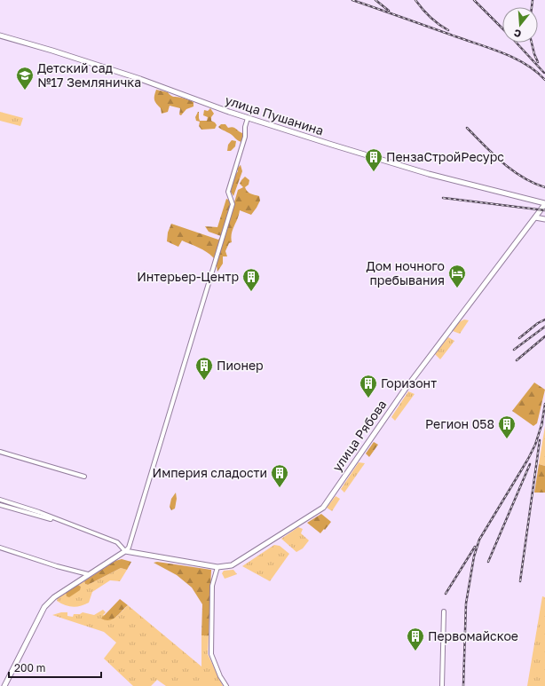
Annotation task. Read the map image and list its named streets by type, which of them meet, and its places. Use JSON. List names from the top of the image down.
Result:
{
  "streets": {
    "street": ["улица Пушанина", "улица Рябова"]
  },
  "crossings": [
    ["улица Пушанина", "улица Рябова"]
  ],
  "places": {
    "school or university": ["Детский сад №17 Земляничка"],
    "building": [
      "ПензаСтройРесурс",
      "Интерьер-Центр",
      "Пионер",
      "Горизонт",
      "Регион 058",
      "Империя сладости",
      "Первомайское"
    ],
    "hotel": ["Дом ночного пребывания"]
  },
  "scale_bar": "200 m",
  "north": "bottom"
}
